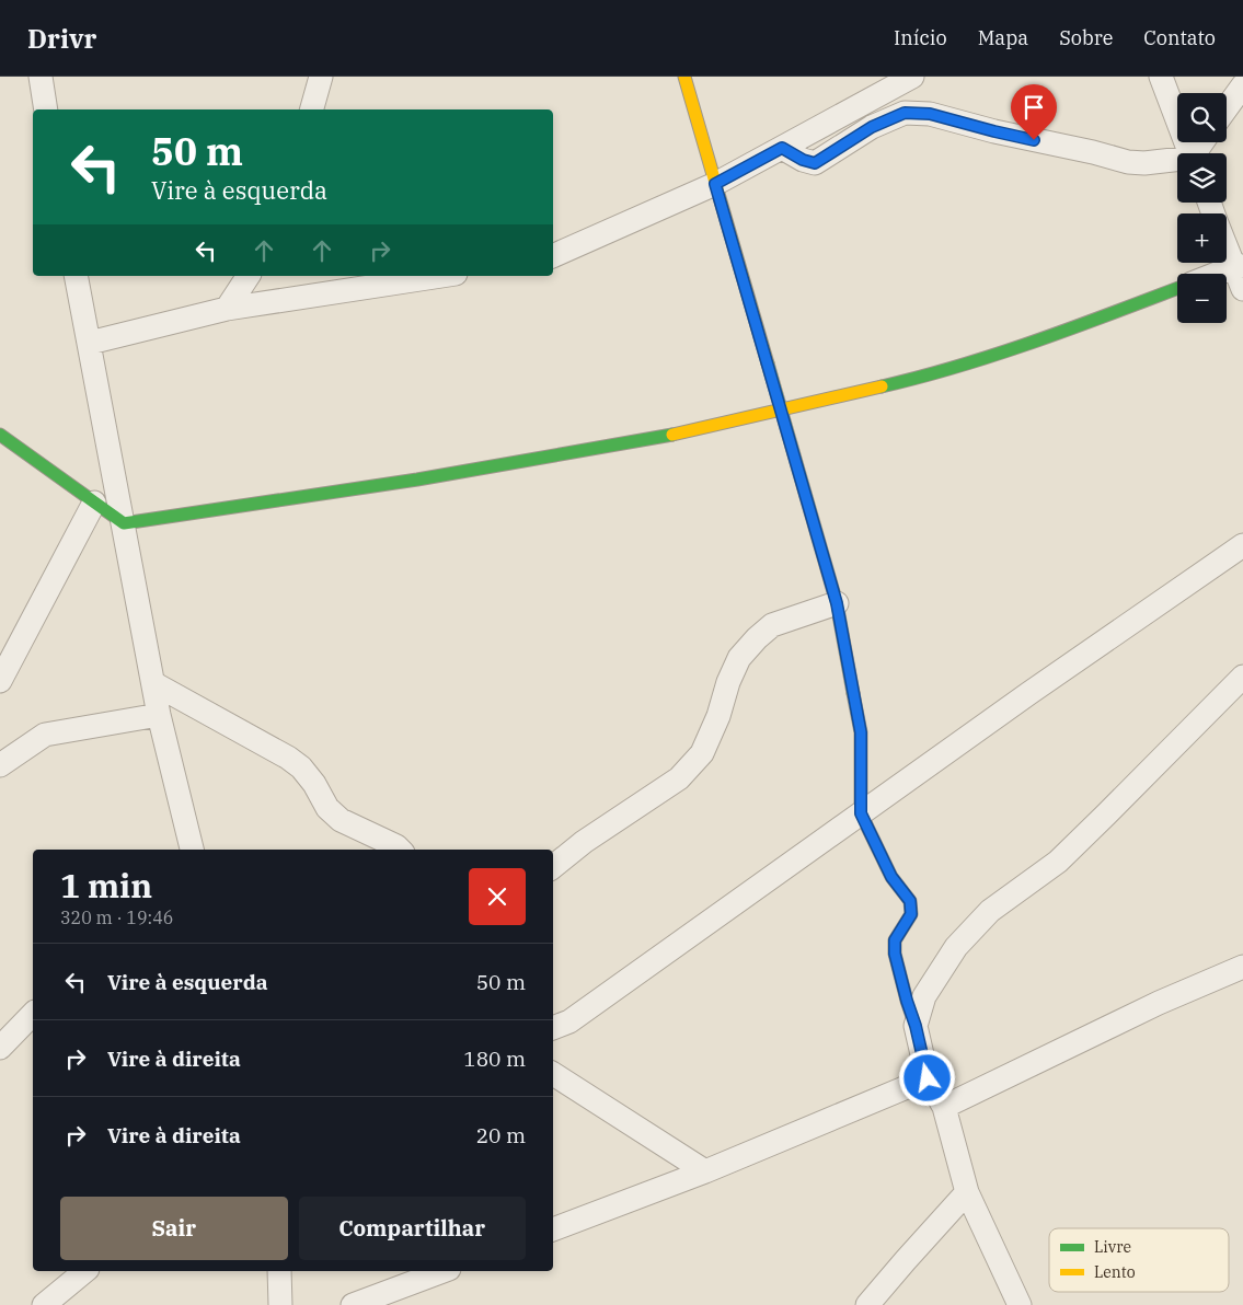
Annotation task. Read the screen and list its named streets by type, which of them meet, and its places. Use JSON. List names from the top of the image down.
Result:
{
  "legend": ["Livre", "Lento"],
  "page": {
    "header": "Drivr",
    "nav": [
      "Início",
      "Mapa",
      "Sobre",
      "Contato"
    ],
    "map_buttons": ["+", "−"],
    "turn": ["50 m", "Vire à esquerda"],
    "heading": ["1 min", "320 m · 19:46"],
    "list": [
      {
        "name": "Vire à esquerda",
        "value": "50 m"
      },
      {
        "name": "Vire à direita",
        "value": "180 m"
      },
      {
        "name": "Vire à direita",
        "value": "20 m"
      }
    ],
    "buttons": ["Sair", "Compartilhar"]
  }
}
